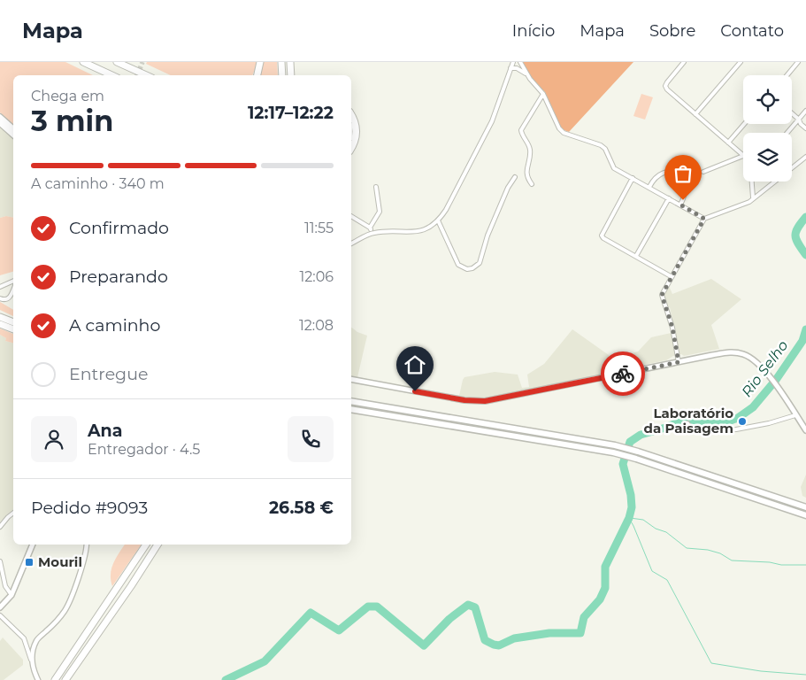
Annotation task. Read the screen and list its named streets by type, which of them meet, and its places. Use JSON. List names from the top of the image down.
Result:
{
  "water": ["Rio Selho"],
  "places": {
    "other": ["Laboratório da Paisagem"],
    "transit": ["Mouril"]
  },
  "page": {
    "header": "Mapa",
    "nav": [
      "Início",
      "Mapa",
      "Sobre",
      "Contato"
    ],
    "heading": ["3 min", "Chega em", "12:17–12:22"],
    "panel": [
      "Ana",
      "Entregador · 4.5",
      "Pedido #9093",
      "26.58 €"
    ],
    "bar": "A caminho · 340 m",
    "list": [
      ["Confirmado", "11:55"],
      ["Preparando", "12:06"],
      ["A caminho", "12:08"],
      "Entregue"
    ]
  }
}
